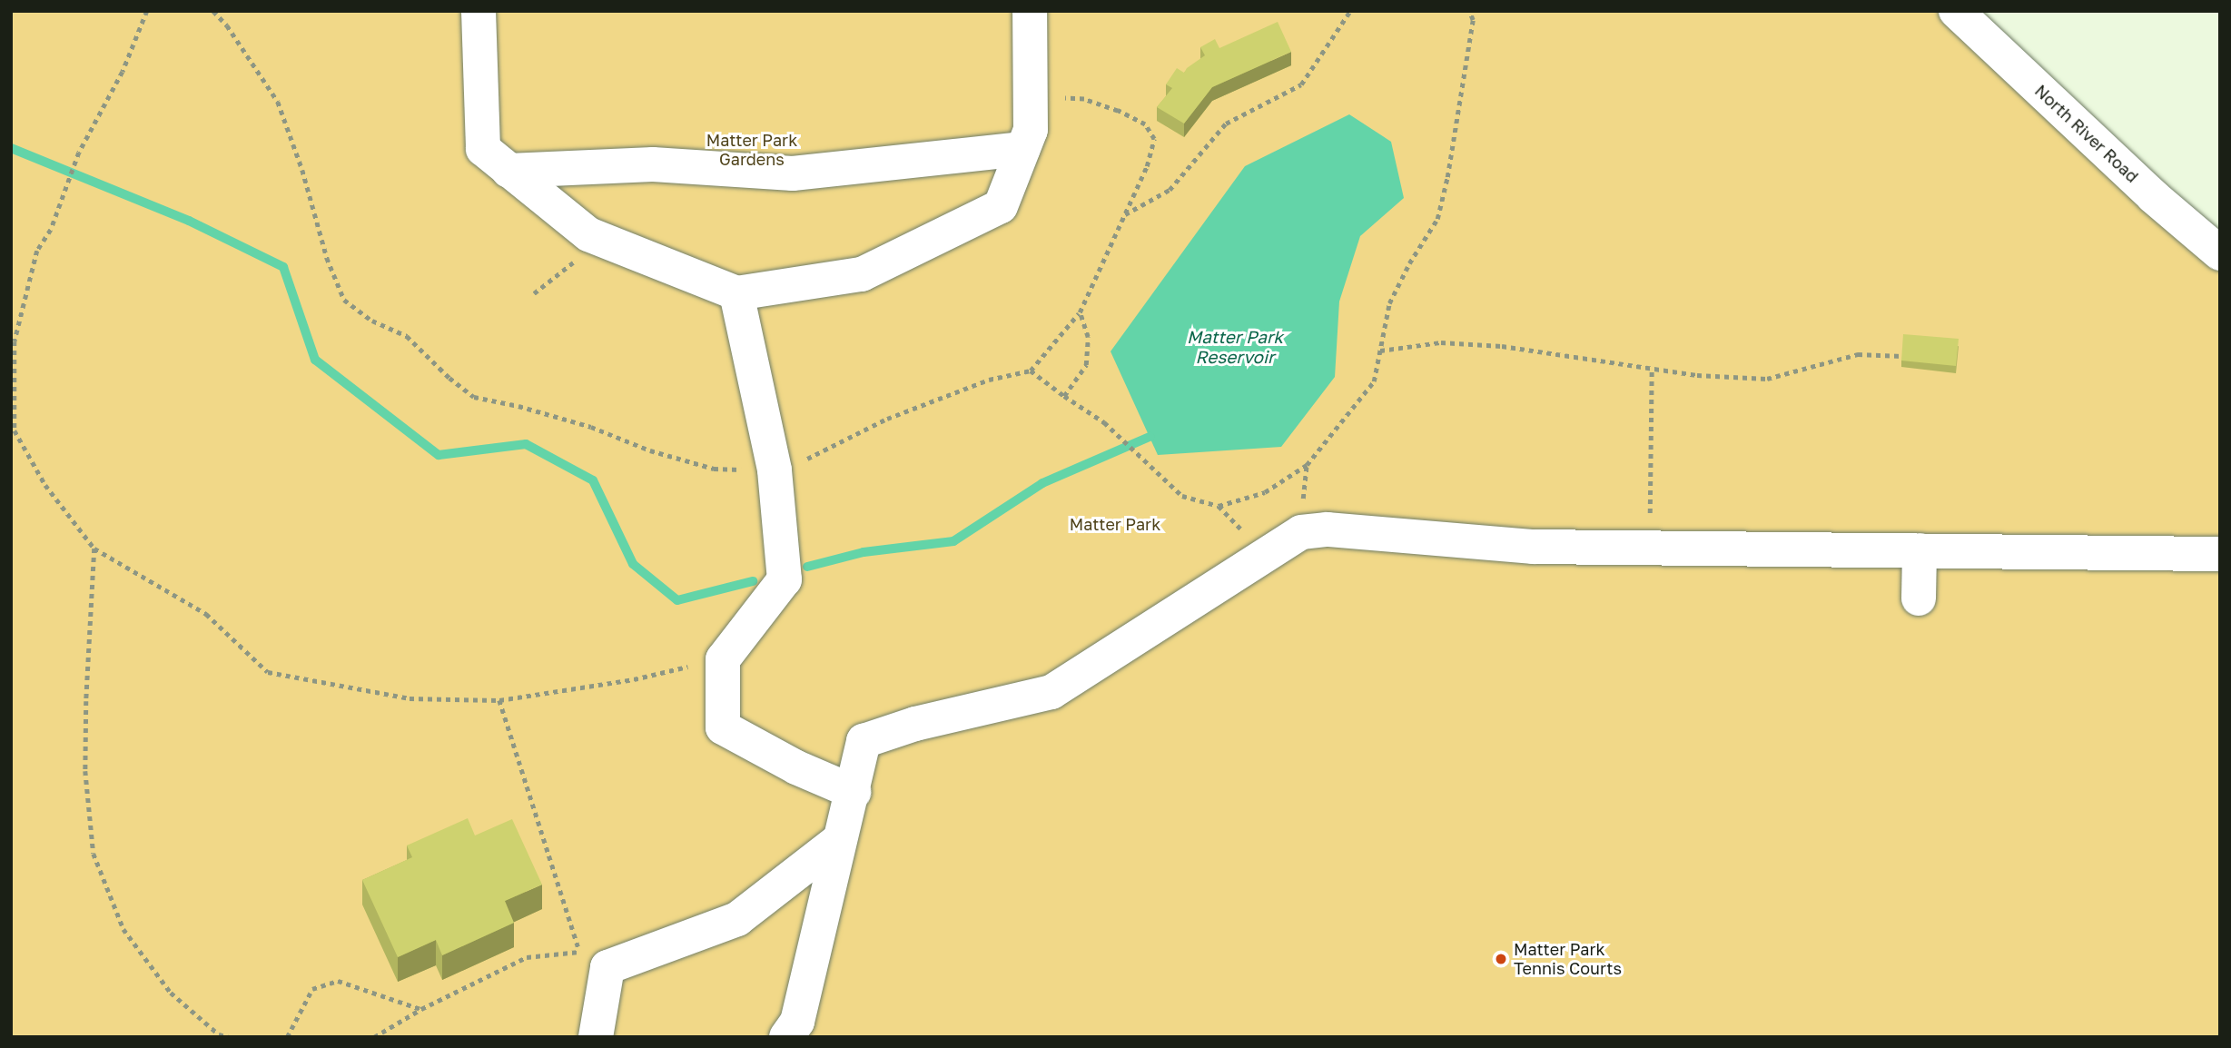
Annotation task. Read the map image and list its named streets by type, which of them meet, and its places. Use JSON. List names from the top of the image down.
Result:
{
  "streets": {
    "street": ["North River Road"]
  },
  "water": ["Matter Park Reservoir"],
  "parks": ["Matter Park Gardens", "Matter Park"],
  "places": ["Matter Park Tennis Courts"]
}
